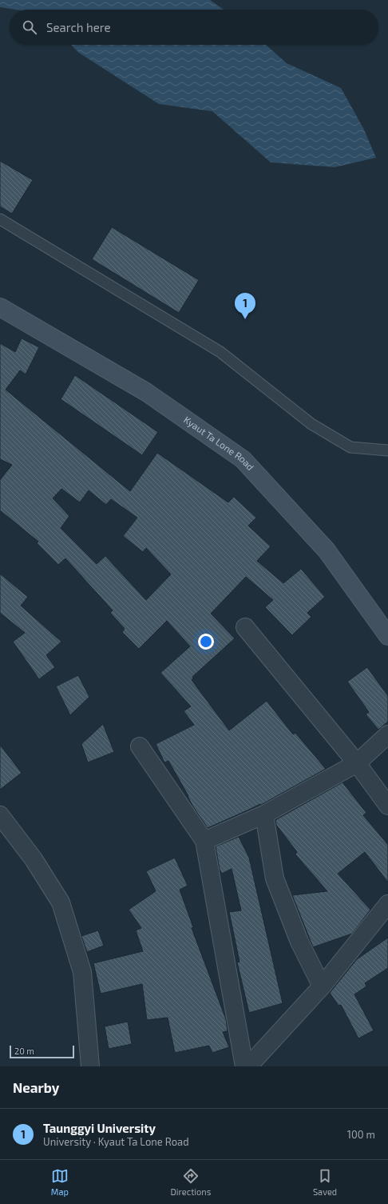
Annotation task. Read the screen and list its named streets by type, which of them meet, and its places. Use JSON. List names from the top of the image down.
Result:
{
  "streets": {
    "main road": ["Kyaut Ta Lone Road"]
  },
  "scale_bar": "20 m",
  "page": {
    "search": "Search here",
    "pins": "1",
    "scale": "20 m",
    "heading": "Nearby",
    "list": [
      {
        "mark": "1",
        "name": "Taunggyi University",
        "note": "University · Kyaut Ta Lone Road",
        "value": "100 m"
      }
    ],
    "nav": ["Map", "Directions", "Saved"]
  }
}
